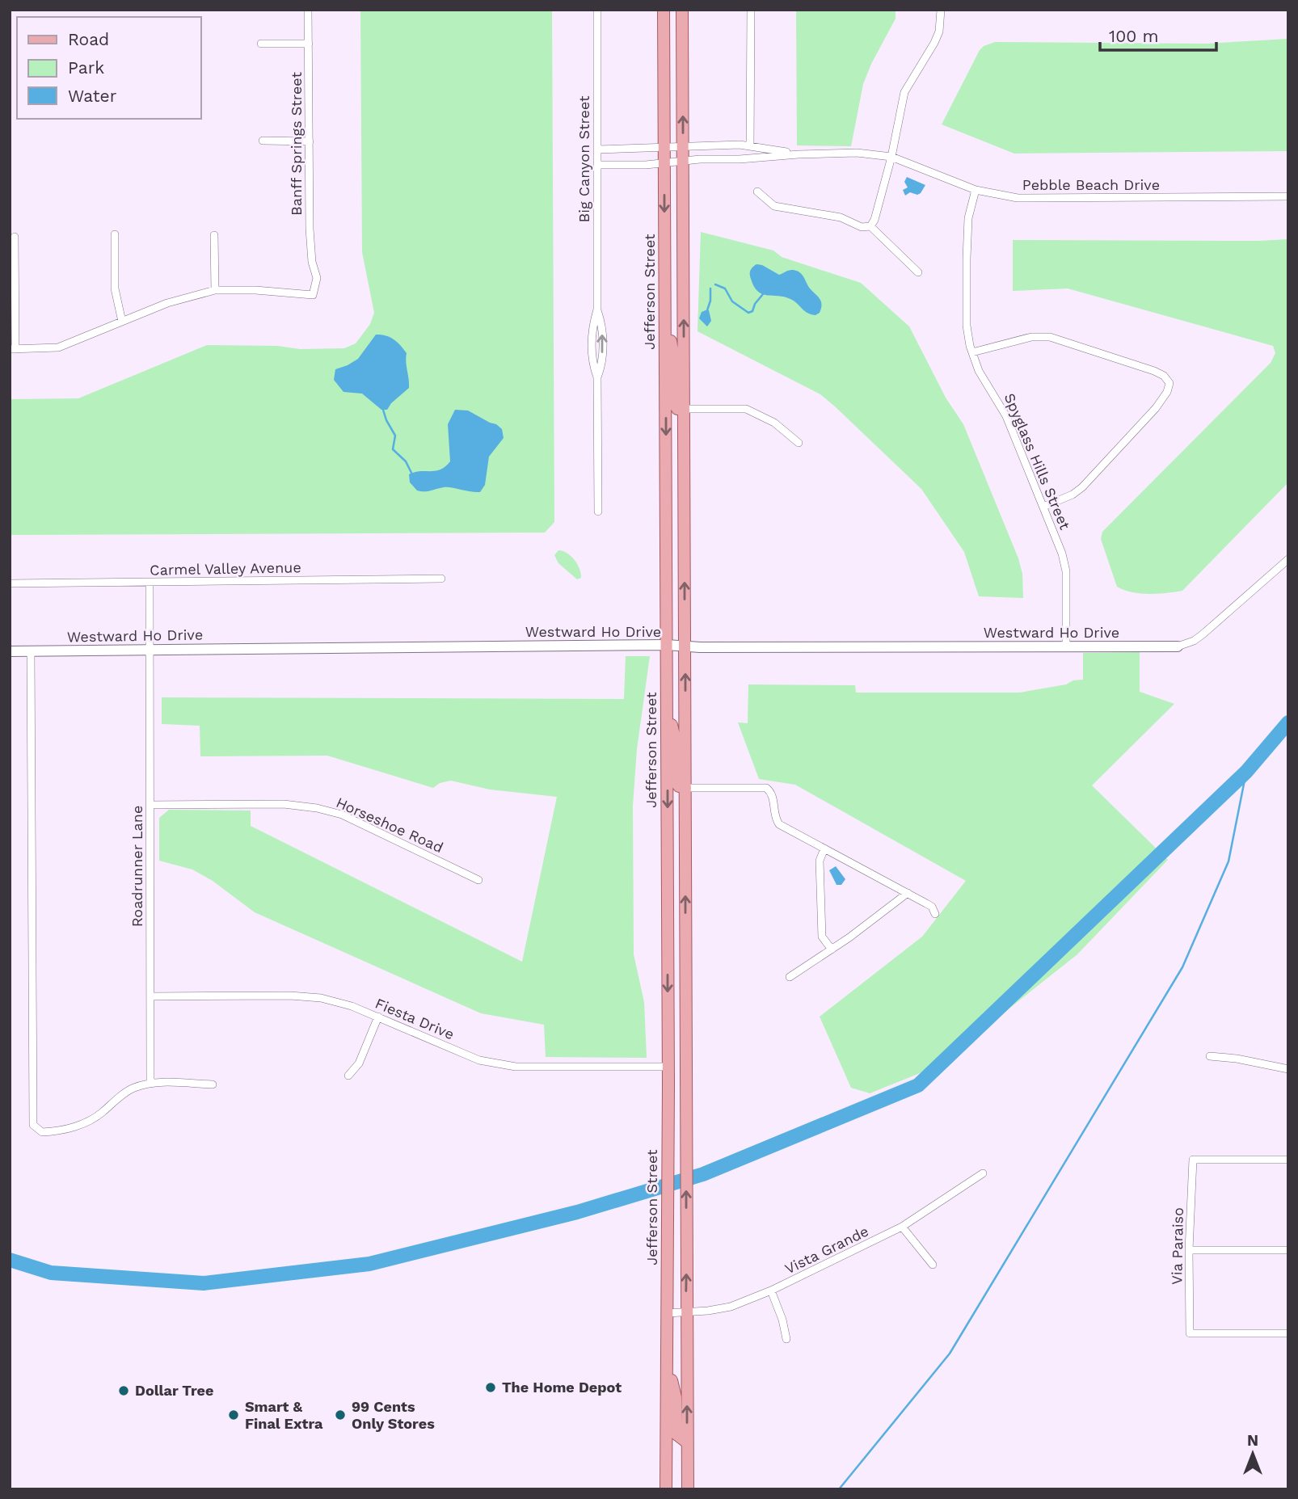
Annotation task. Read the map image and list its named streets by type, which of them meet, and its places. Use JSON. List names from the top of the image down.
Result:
{
  "streets": {
    "main road": ["Jefferson Street"],
    "street": [
      "Banff Springs Street",
      "Big Canyon Street",
      "Pebble Beach Drive",
      "Spyglass Hills Street",
      "Carmel Valley Avenue",
      "Westward Ho Drive",
      "Horseshoe Road",
      "Roadrunner Lane",
      "Fiesta Drive",
      "Via Paraiso",
      "Vista Grande"
    ]
  },
  "crossings": [
    ["Pebble Beach Drive", "Spyglass Hills Street"],
    ["Jefferson Street", "Westward Ho Drive"],
    ["Jefferson Street", "Fiesta Drive"],
    ["Jefferson Street", "Vista Grande"],
    ["Spyglass Hills Street", "Westward Ho Drive"],
    ["Carmel Valley Avenue", "Roadrunner Lane"],
    ["Westward Ho Drive", "Roadrunner Lane"],
    ["Horseshoe Road", "Roadrunner Lane"],
    ["Roadrunner Lane", "Fiesta Drive"]
  ],
  "places": [
    "The Home Depot",
    "Dollar Tree",
    "Smart & Final Extra",
    "99 Cents Only Stores"
  ],
  "legend": ["Road", "Park", "Water"],
  "scale_bar": "100 m",
  "north": "top"
}
